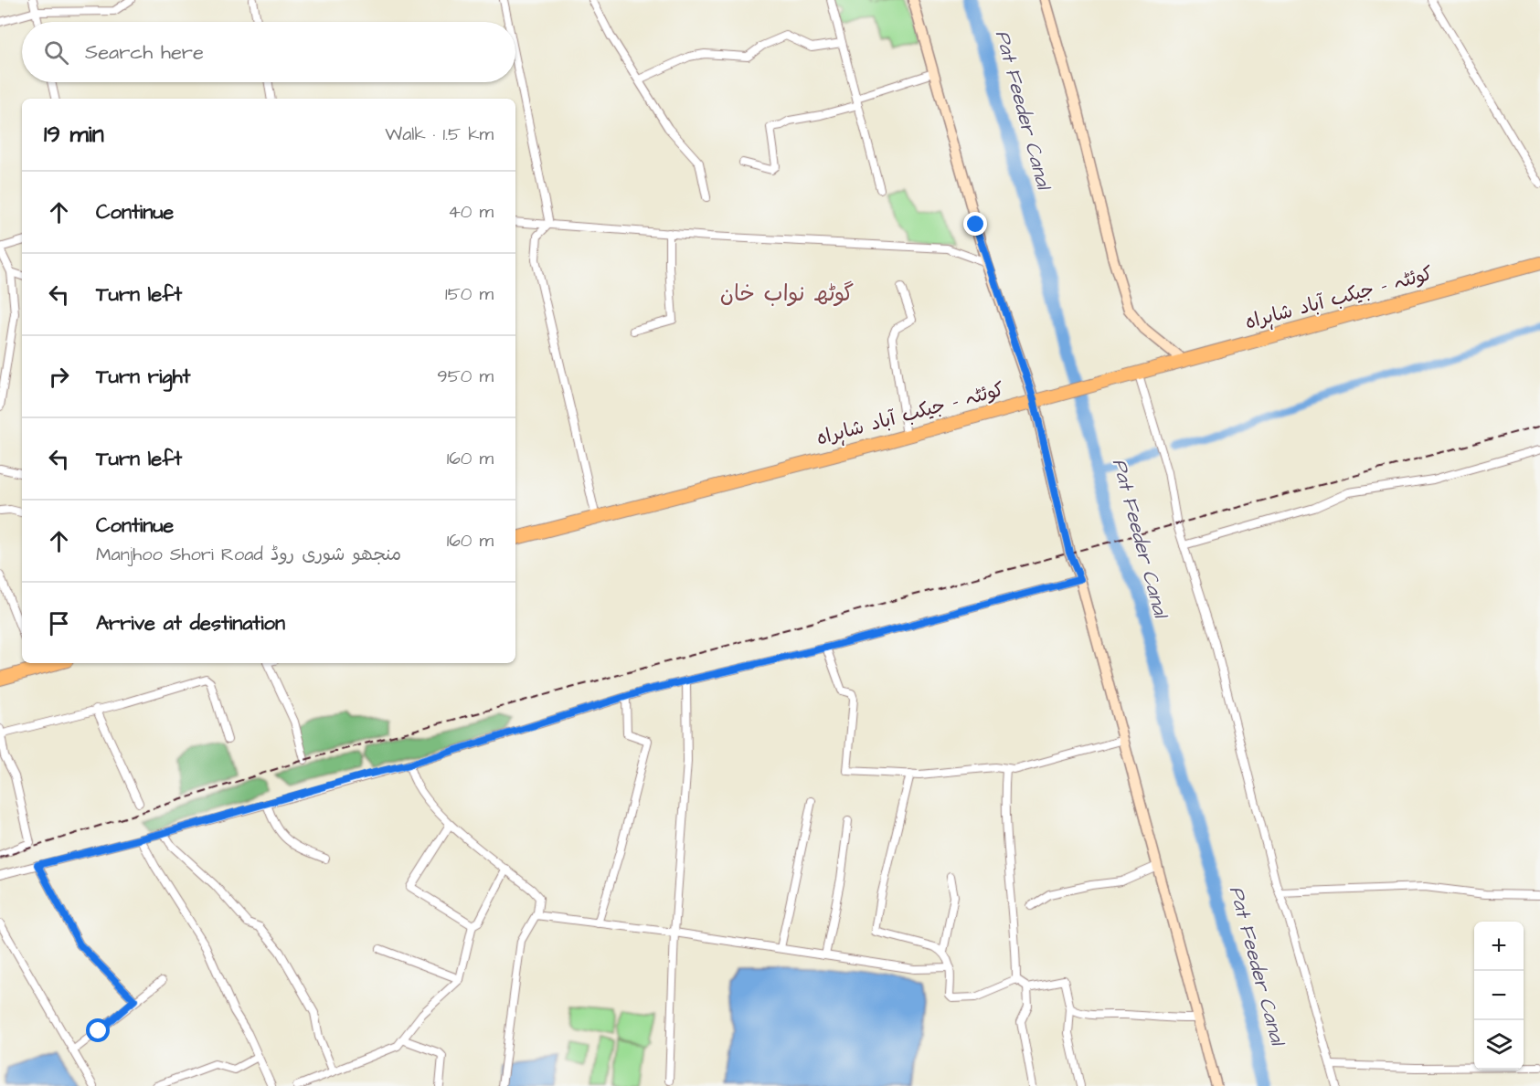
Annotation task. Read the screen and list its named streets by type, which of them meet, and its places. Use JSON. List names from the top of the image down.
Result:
{
  "streets": {
    "highway": ["کوئٹہ - جیکب آباد شاہراہ"]
  },
  "districts": ["گوٹھ نواب خان"],
  "water": ["Pat Feeder Canal"],
  "page": {
    "search": "Search here",
    "heading": ["19 min", "Walk · 1.5 km"],
    "list": [
      ["Continue", "40 m"],
      ["Turn left", "150 m"],
      ["Turn right", "950 m"],
      ["Turn left", "160 m"],
      ["Continue", "Manjhoo Shori Road منجھو شوری روڈ", "160 m"],
      "Arrive at destination"
    ],
    "map_buttons": ["+", "−"]
  }
}
